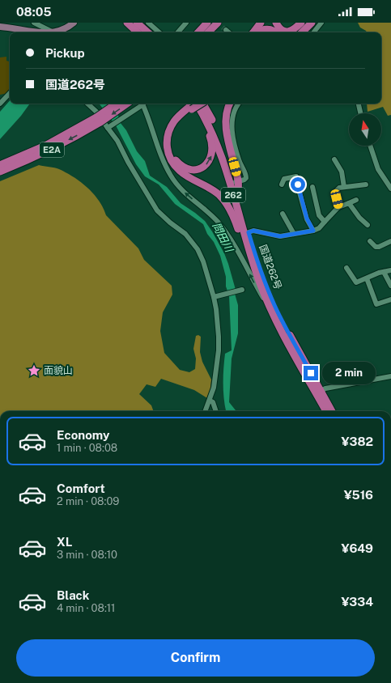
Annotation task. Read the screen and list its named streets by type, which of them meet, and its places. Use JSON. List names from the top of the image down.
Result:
{
  "streets": {
    "highway": ["E2A", "262", "国道262号"]
  },
  "crossings": [
    ["262", "国道262号"]
  ],
  "water": ["問田川"],
  "places": {
    "place": ["面貌山"]
  },
  "north": "top",
  "page": {
    "status": "08:05",
    "banner": ["Pickup", "国道262号"],
    "bubble": "2 min",
    "list": [
      {
        "name": "Economy",
        "note": "1 min · 08:08",
        "value": "¥382"
      },
      {
        "name": "Comfort",
        "note": "2 min · 08:09",
        "value": "¥516"
      },
      {
        "name": "XL",
        "note": "3 min · 08:10",
        "value": "¥649"
      },
      {
        "name": "Black",
        "note": "4 min · 08:11",
        "value": "¥334"
      }
    ],
    "buttons": "Confirm"
  }
}
